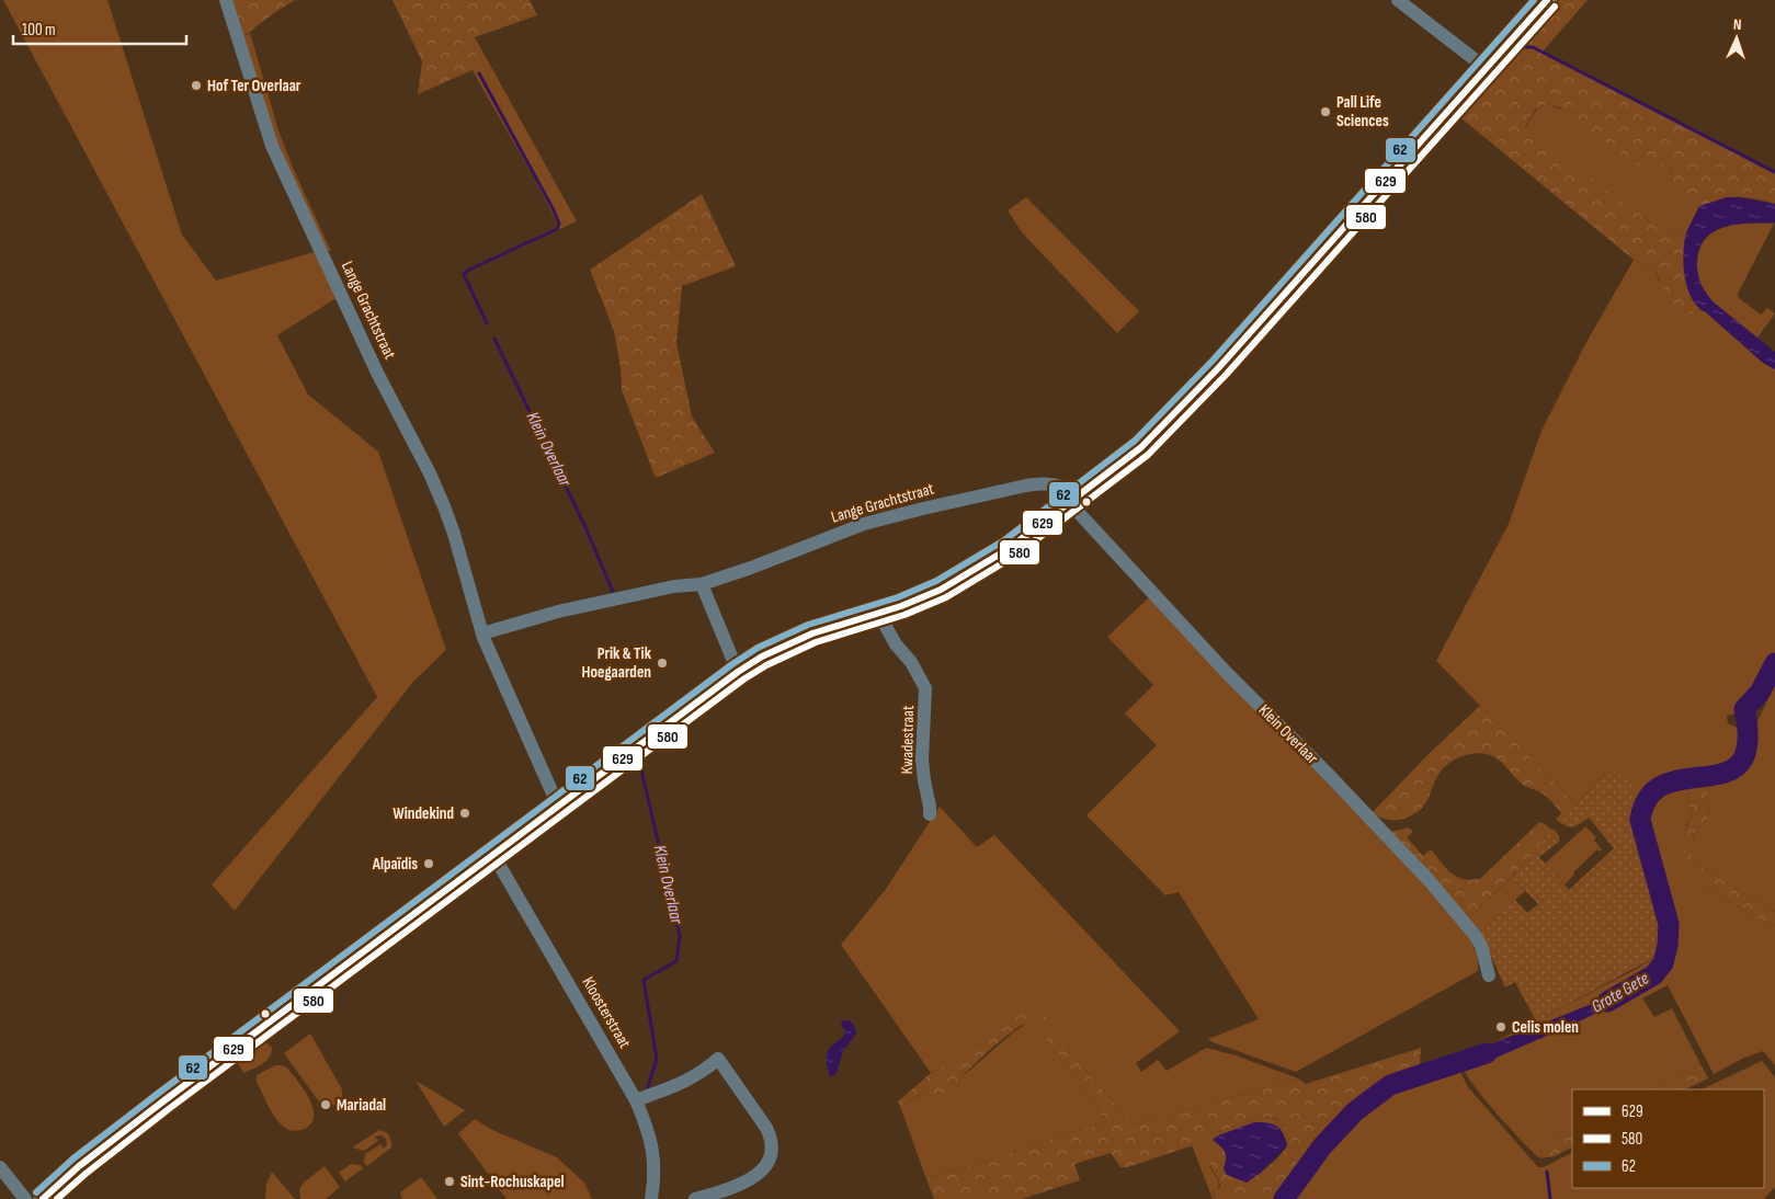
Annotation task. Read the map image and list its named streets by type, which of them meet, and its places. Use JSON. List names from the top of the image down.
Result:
{
  "streets": {
    "street": [
      "Lange Grachtstraat",
      "Klein Overlaar",
      "Kwadestraat",
      "Kloosterstraat"
    ]
  },
  "crossings": [
    ["Lange Grachtstraat", "Klein Overlaar"]
  ],
  "water": ["Klein Overlaar", "Grote Gete"],
  "places": [
    "Hof Ter Overlaar",
    "Pall Life Sciences",
    "Prik & Tik Hoegaarden",
    "Windekind",
    "Alpaïdis",
    "Celis molen",
    "Mariadal",
    "Sint-Rochuskapel"
  ],
  "lines": ["transit line 629", "transit line 62", "transit line 580"],
  "legend": ["629", "580", "62"],
  "scale_bar": "100 m",
  "north": "top"
}
